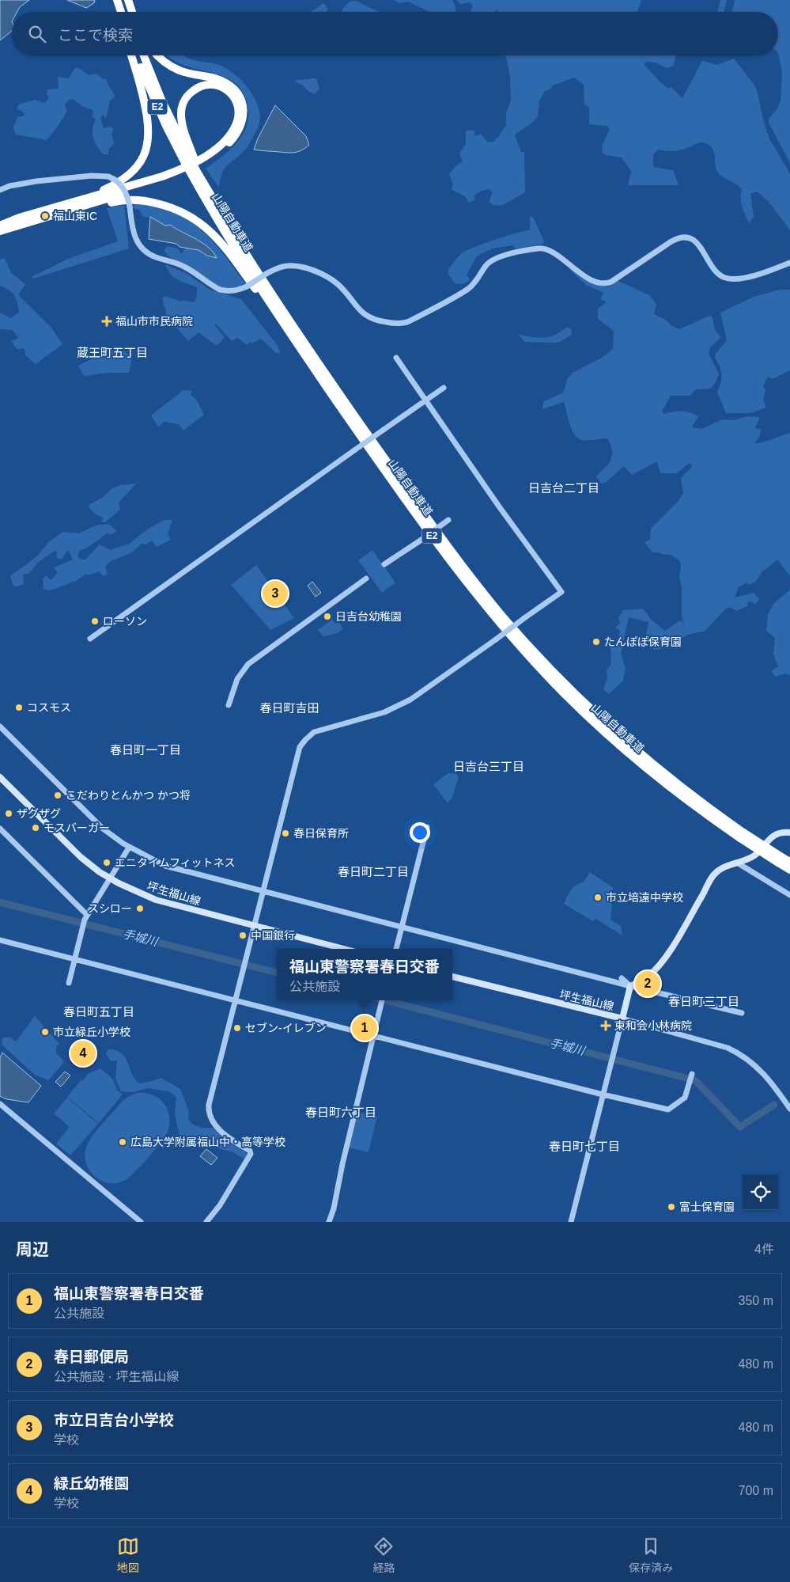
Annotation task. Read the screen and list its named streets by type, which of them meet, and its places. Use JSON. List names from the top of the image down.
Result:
{
  "streets": {
    "highway": ["E2", "山陽自動車道"],
    "main road": ["坪生福山線"]
  },
  "districts": [
    "蔵王町五丁目",
    "日吉台二丁目",
    "春日町吉田",
    "春日町一丁目",
    "日吉台三丁目",
    "春日町二丁目",
    "春日町三丁目",
    "春日町五丁目",
    "春日町六丁目",
    "春日町七丁目"
  ],
  "water": ["手城川"],
  "places": {
    "other": [
      "福山東IC",
      "日吉台幼稚園",
      "ローソン",
      "たんぽぽ保育園",
      "コスモス",
      "こだわりとんかつ かつ将",
      "ザグザグ",
      "モスバーガー",
      "春日保育所",
      "エニタイムフィットネス",
      "市立培遠中学校",
      "スシロー",
      "中国銀行",
      "セブン-イレブン",
      "市立緑丘小学校",
      "広島大学附属福山中・高等学校",
      "富士保育園"
    ],
    "health": ["福山市市民病院", "東和会小林病院"]
  },
  "page": {
    "search": "ここで検索",
    "pins": [
      "3",
      "2",
      "1",
      "4"
    ],
    "popup": ["福山東警察署春日交番", "公共施設"],
    "heading": ["周辺", "4件"],
    "list": [
      {
        "mark": "1",
        "name": "福山東警察署春日交番",
        "note": "公共施設",
        "value": "350 m"
      },
      {
        "mark": "2",
        "name": "春日郵便局",
        "note": "公共施設 · 坪生福山線",
        "value": "480 m"
      },
      {
        "mark": "3",
        "name": "市立日吉台小学校",
        "note": "学校",
        "value": "480 m"
      },
      {
        "mark": "4",
        "name": "緑丘幼稚園",
        "note": "学校",
        "value": "700 m"
      }
    ],
    "nav": ["地図", "経路", "保存済み"]
  }
}
